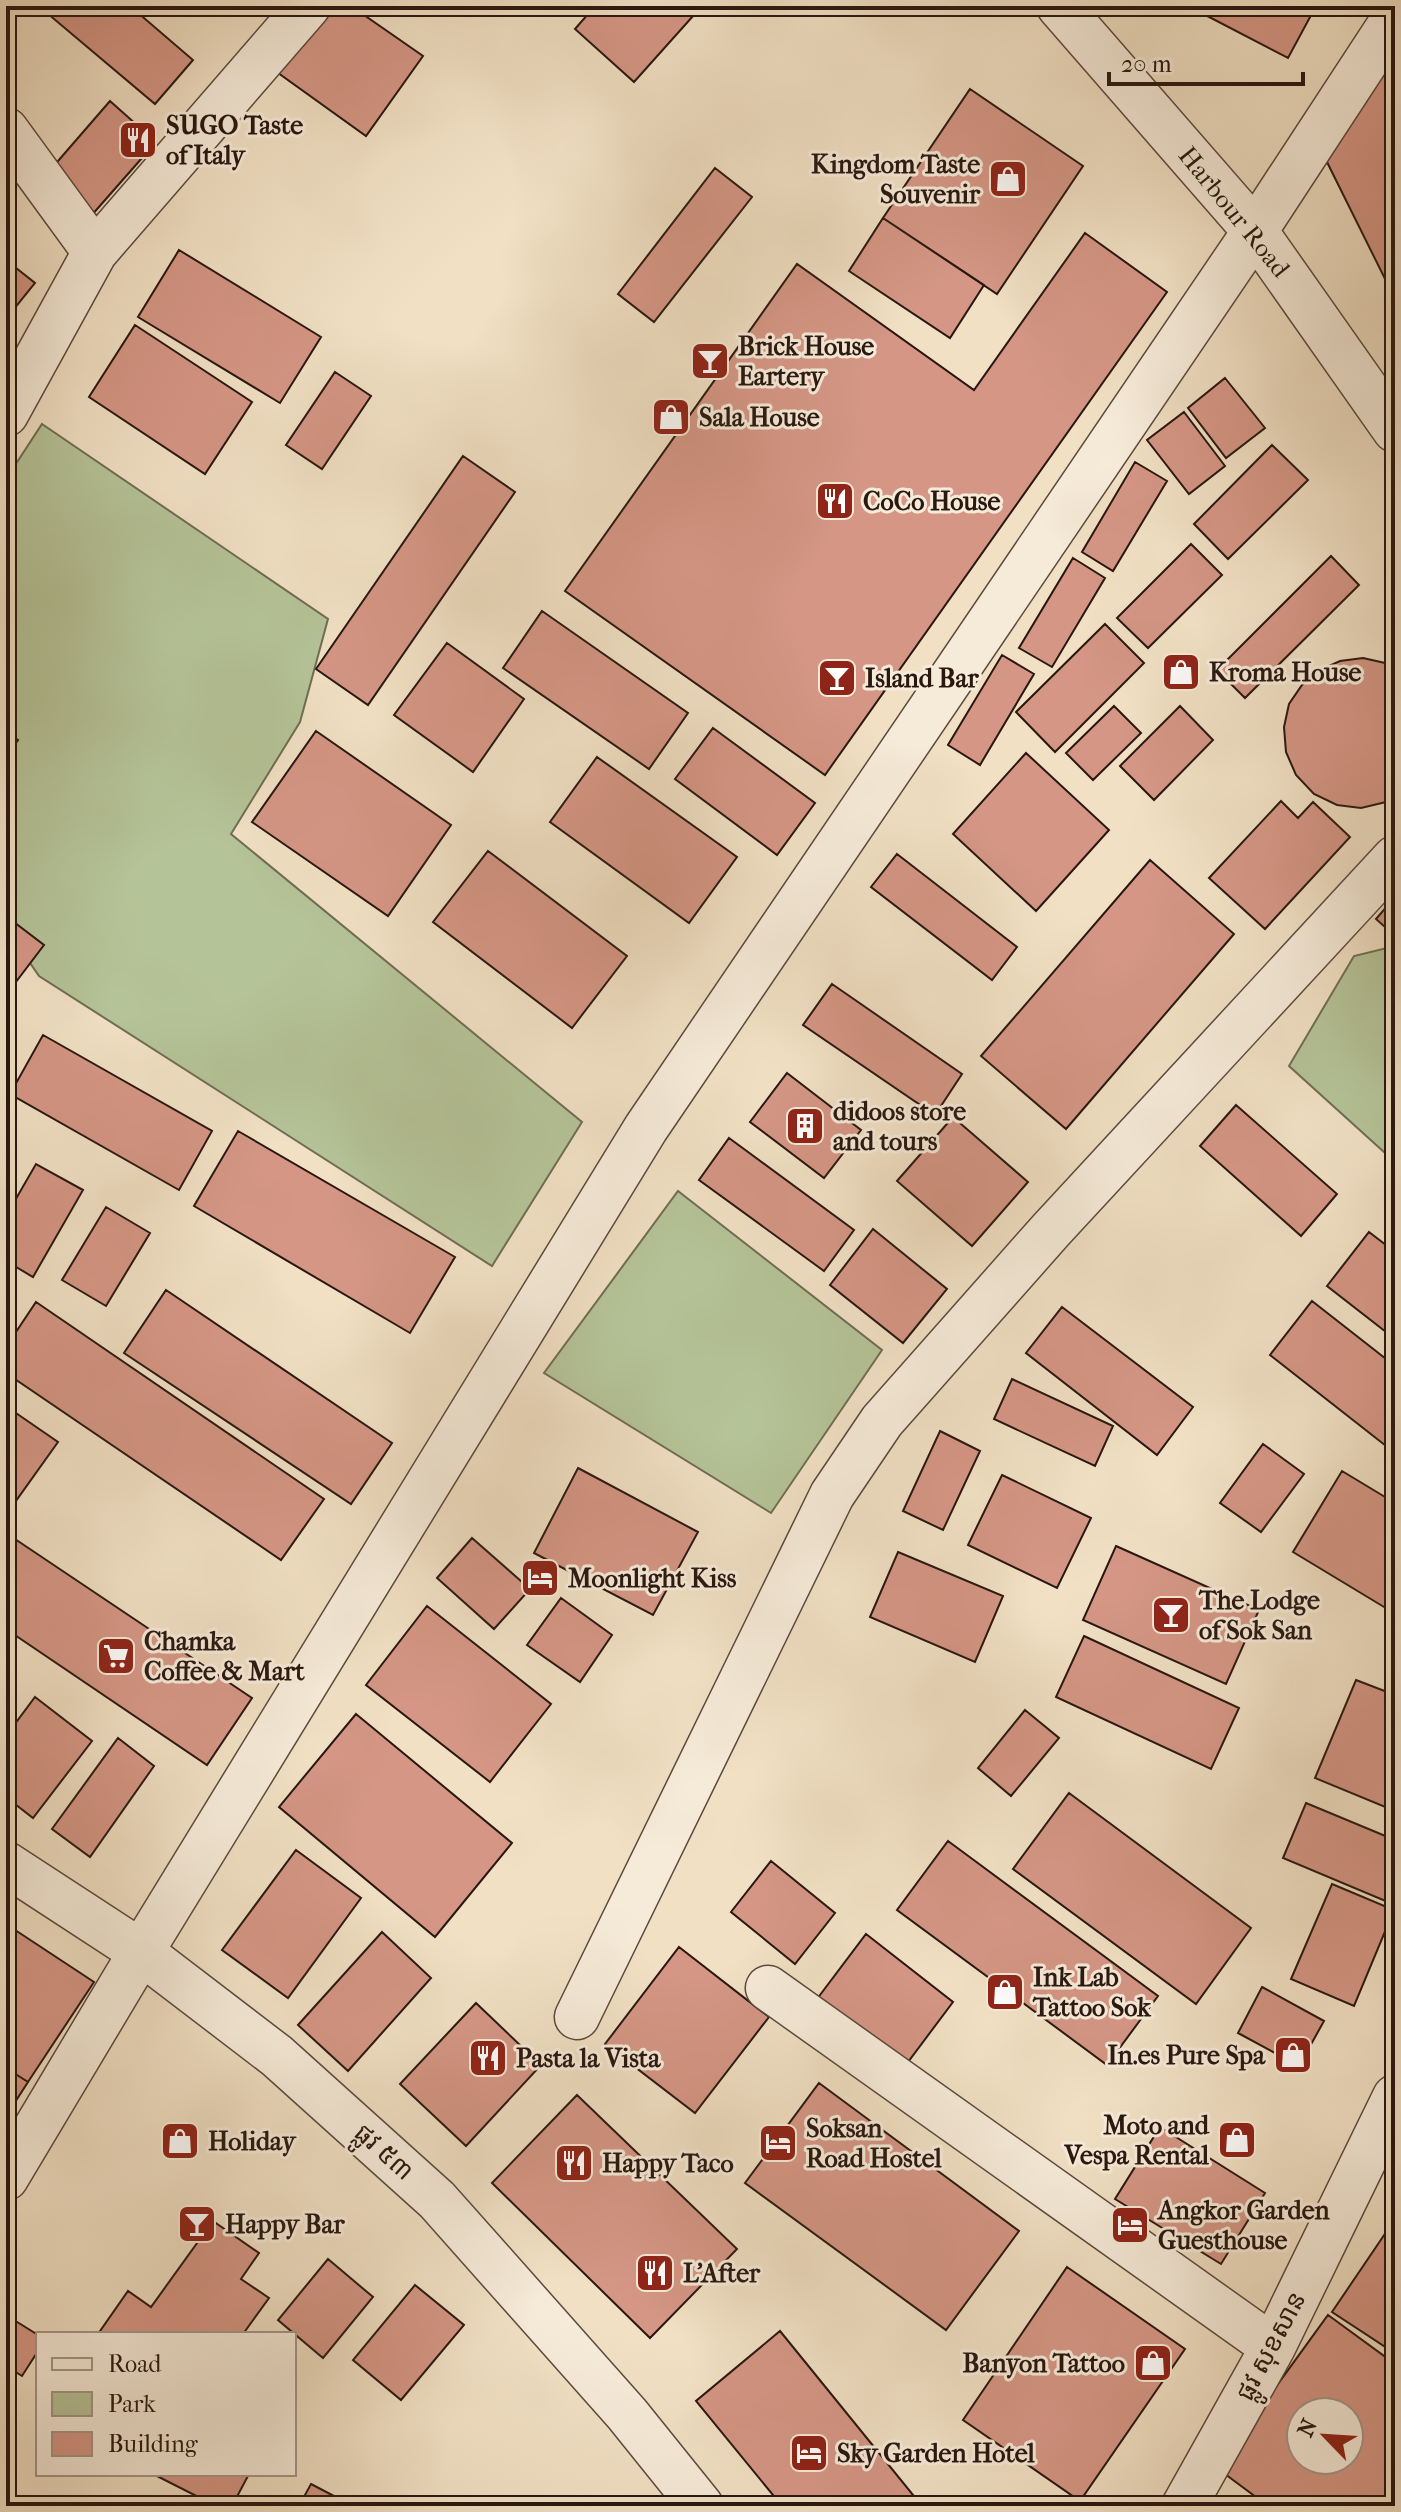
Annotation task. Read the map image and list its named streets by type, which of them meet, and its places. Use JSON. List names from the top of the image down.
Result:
{
  "streets": {
    "street": ["Harbour Road", "ផ្លូវ ៥៣", "ផ្លូវ សុខសាន"]
  },
  "places": {
    "restaurant": [
      "SUGO Taste of Italy",
      "CoCo House",
      "Pasta la Vista",
      "Happy Taco",
      "L'After"
    ],
    "shop": [
      "Kingdom Taste Souvenir",
      "Sala House",
      "Kroma House",
      "Ink Lab Tattoo Sok",
      "In.es Pure Spa",
      "Moto and Vespa Rental",
      "Holiday",
      "Banyon Tattoo"
    ],
    "bar": [
      "Brick House Eartery",
      "Island Bar",
      "The Lodge of Sok San",
      "Happy Bar"
    ],
    "building": ["didoos store and tours"],
    "hotel": [
      "Moonlight Kiss",
      "Soksan Road Hostel",
      "Angkor Garden Guesthouse",
      "Sky Garden Hotel"
    ],
    "supermarket": ["Chamka Coffee & Mart"]
  },
  "legend": ["Road", "Park", "Building"],
  "scale_bar": "20 m",
  "north": "top left"
}
